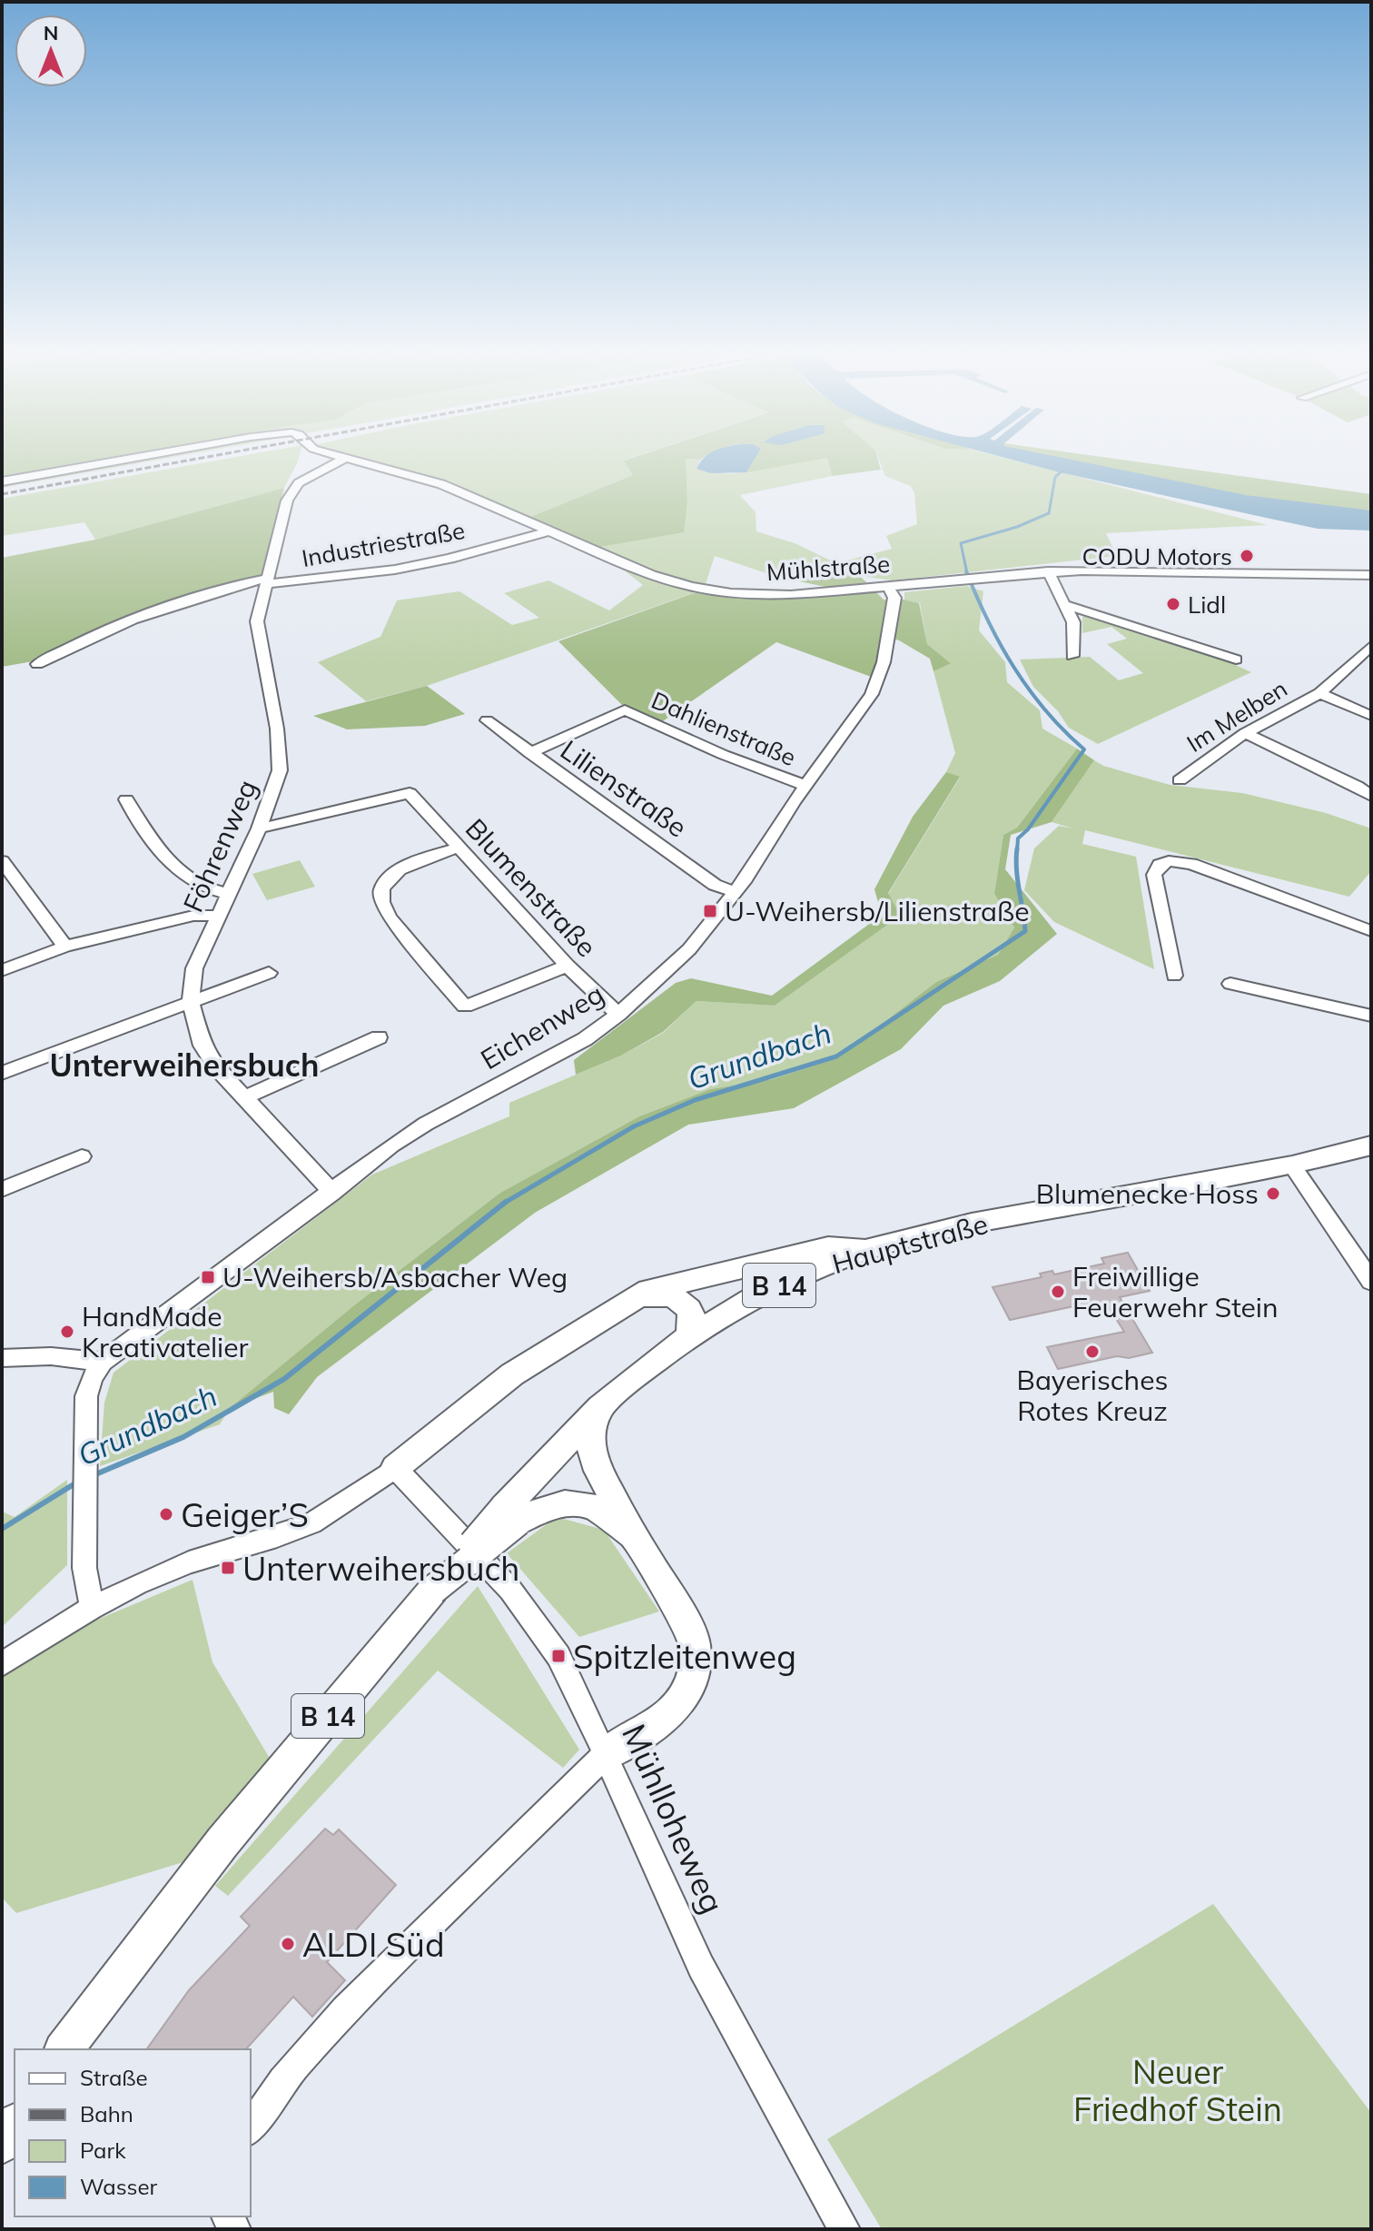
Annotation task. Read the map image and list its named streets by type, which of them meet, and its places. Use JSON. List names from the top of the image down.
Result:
{
  "streets": {
    "main road": ["Hauptstraße", "B 14"],
    "street": [
      "Industriestraße",
      "Mühlstraße",
      "Im Melben",
      "Dahlienstraße",
      "Lilienstraße",
      "Föhrenweg",
      "Blumenstraße",
      "Eichenweg",
      "Mühlloheweg"
    ]
  },
  "crossings": [
    ["Industriestraße", "Mühlstraße"],
    ["Industriestraße", "Föhrenweg"],
    ["Mühlstraße", "Eichenweg"],
    ["Dahlienstraße", "Lilienstraße"],
    ["Dahlienstraße", "Eichenweg"],
    ["Lilienstraße", "Eichenweg"],
    ["Föhrenweg", "Blumenstraße"],
    ["Föhrenweg", "Eichenweg"],
    ["Blumenstraße", "Eichenweg"],
    ["Hauptstraße", "B 14"]
  ],
  "districts": ["Unterweihersbuch"],
  "water": ["Grundbach"],
  "parks": ["Neuer Friedhof Stein"],
  "places": {
    "other": [
      "CODU Motors",
      "Lidl",
      "Blumenecke Hoss",
      "Freiwillige Feuerwehr Stein",
      "HandMade Kreativatelier",
      "Bayerisches Rotes Kreuz",
      "Geiger’S",
      "ALDI Süd"
    ],
    "transit": [
      "U-Weihersb/Lilienstraße",
      "U-Weihersb/Asbacher Weg",
      "Unterweihersbuch",
      "Spitzleitenweg"
    ]
  },
  "legend": [
    "Straße",
    "Bahn",
    "Park",
    "Wasser"
  ],
  "north": "top"
}
